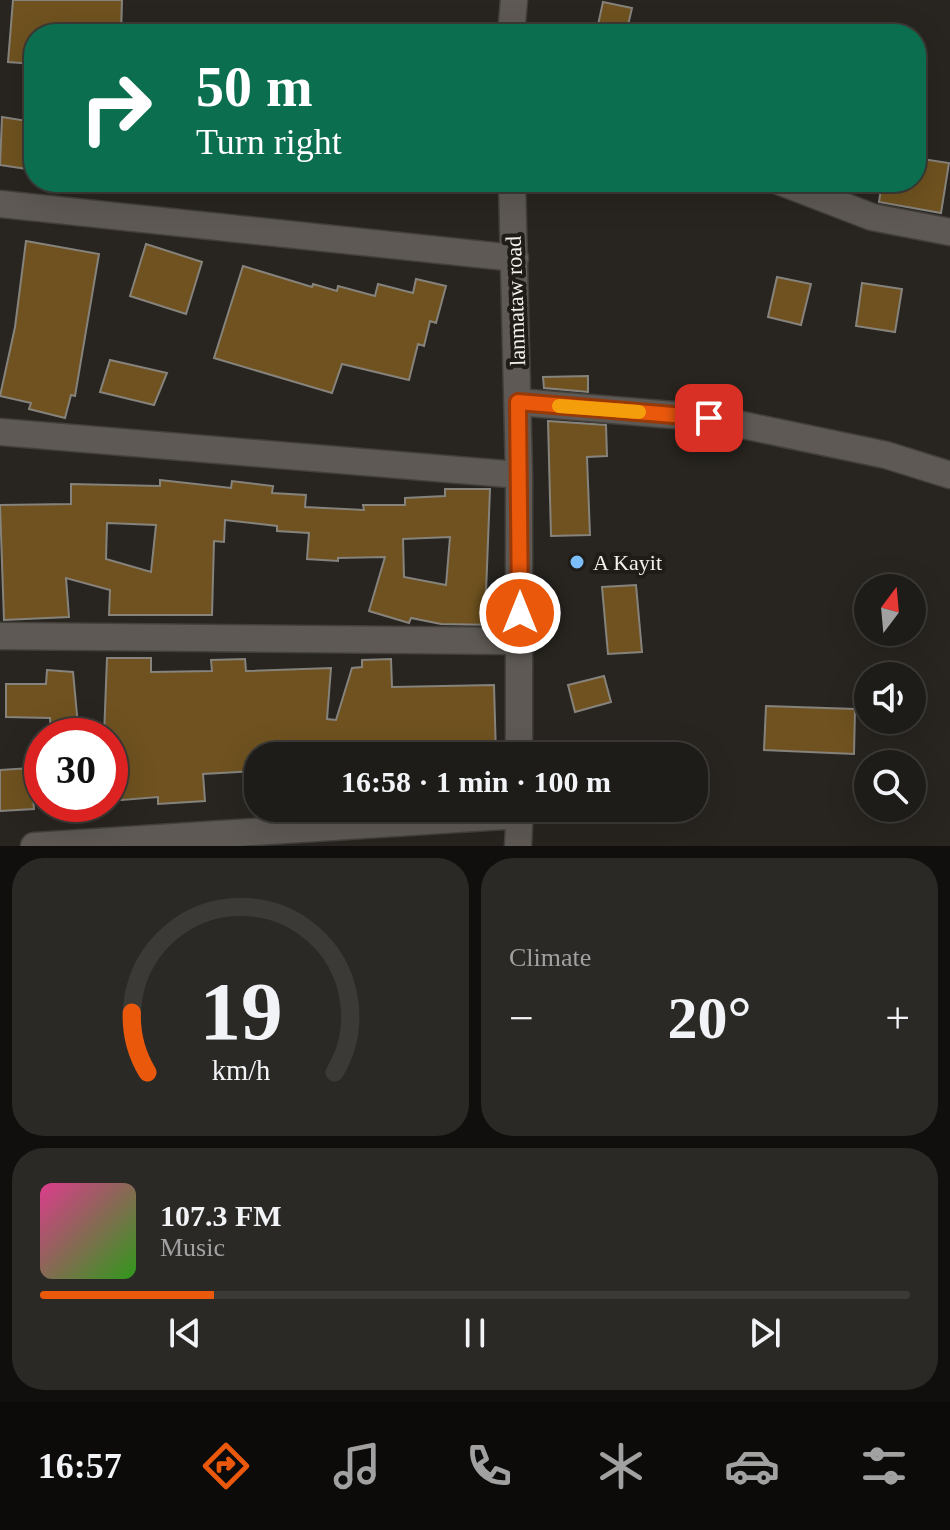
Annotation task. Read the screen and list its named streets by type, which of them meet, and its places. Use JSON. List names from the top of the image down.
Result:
{
  "streets": {
    "street": ["lanmataw road"]
  },
  "places": ["A Kayit"],
  "north": "top",
  "page": {
    "turn": ["50 m", "Turn right"],
    "limit": "30",
    "trip": "16:58 · 1 min · 100 m",
    "tile": "Climate",
    "heat": ["−", "20°", "+"],
    "song": ["107.3 FM", "Music"],
    "tabs": "16:57",
    "gauge": ["19", "km/h"]
  }
}
